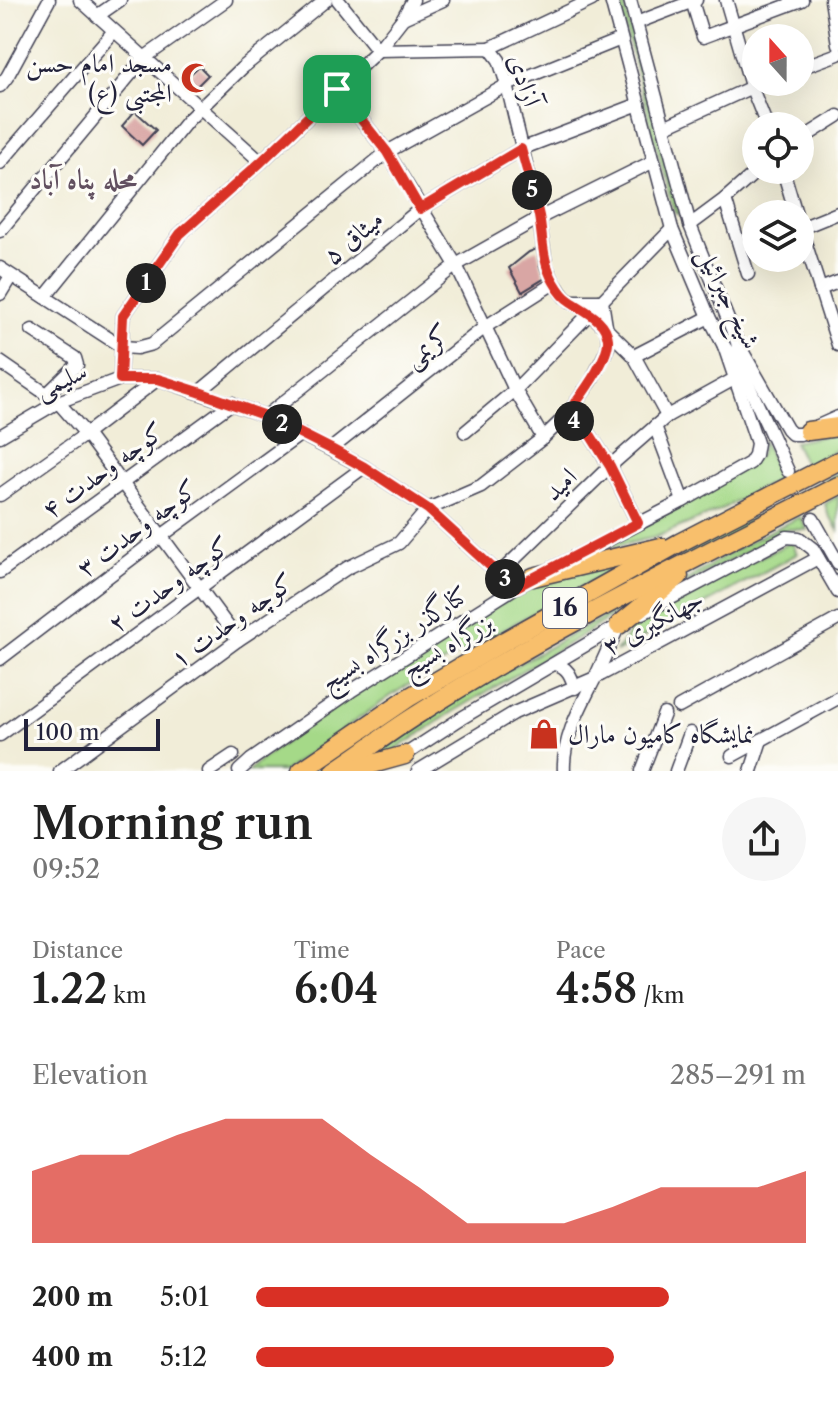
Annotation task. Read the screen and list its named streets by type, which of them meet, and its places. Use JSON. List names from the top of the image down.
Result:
{
  "streets": {
    "highway": ["16", "بزرگراه بسیج"],
    "street": [
      "آزادی",
      "میثاق ۵",
      "شیخ جبرائیل",
      "کریمی",
      "سلیمی",
      "کوچه وحدت ۴",
      "امید",
      "کوچه وحدت ۳",
      "کوچه وحدت ۲",
      "کوچه وحدت ۱",
      "جهانگیری ۳",
      "کنارگذر بزرگراه بسیج"
    ]
  },
  "crossings": [
    ["آزادی", "میثاق ۵"],
    ["آزادی", "کریمی"],
    ["آزادی", "امید"],
    ["میثاق ۵", "شیخ جبرائیل"],
    ["میثاق ۵", "سلیمی"],
    ["شیخ جبرائیل", "امید"],
    ["شیخ جبرائیل", "کنارگذر بزرگراه بسیج"],
    ["کریمی", "سلیمی"],
    ["سلیمی", "کوچه وحدت ۴"],
    ["سلیمی", "امید"],
    ["سلیمی", "کوچه وحدت ۳"],
    ["سلیمی", "کوچه وحدت ۲"],
    ["سلیمی", "کوچه وحدت ۱"],
    ["سلیمی", "کنارگذر بزرگراه بسیج"],
    ["امید", "کنارگذر بزرگراه بسیج"]
  ],
  "districts": ["محله پناه آباد"],
  "places": {
    "mosque": ["مسجد امام حسن المجتبی (ع)"],
    "shop": ["نمایشگاه کامیون مارال"]
  },
  "scale_bar": "100 m",
  "north": "top",
  "page": {
    "pins": [
      "5",
      "1",
      "4",
      "2",
      "3"
    ],
    "scale": "100 m",
    "heading": ["Morning run", "09:52"],
    "stats": [
      ["Distance", "1.22 km"],
      ["Time", "6:04"],
      ["Pace", "4:58 /km"]
    ],
    "chart": ["Elevation", "285–291 m"],
    "list": [
      {
        "name": "200 m",
        "note": "5:01"
      },
      {
        "name": "400 m",
        "note": "5:12"
      }
    ]
  }
}
